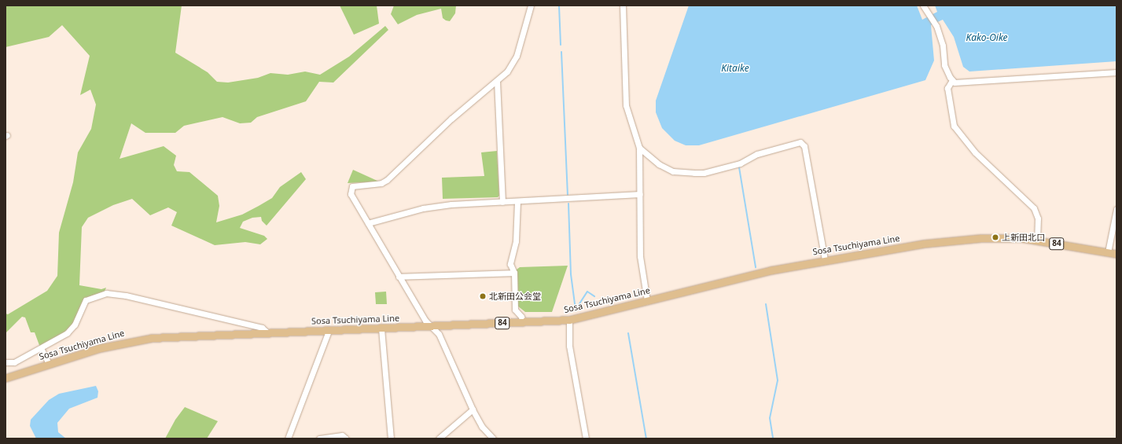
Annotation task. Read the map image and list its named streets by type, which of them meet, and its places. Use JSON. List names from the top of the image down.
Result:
{
  "streets": {
    "main road": ["84", "Sosa Tsuchiyama Line"]
  },
  "water": ["Kako-Oike", "Kitaike"],
  "places": ["上新田北口", "北新田公会堂"]
}
